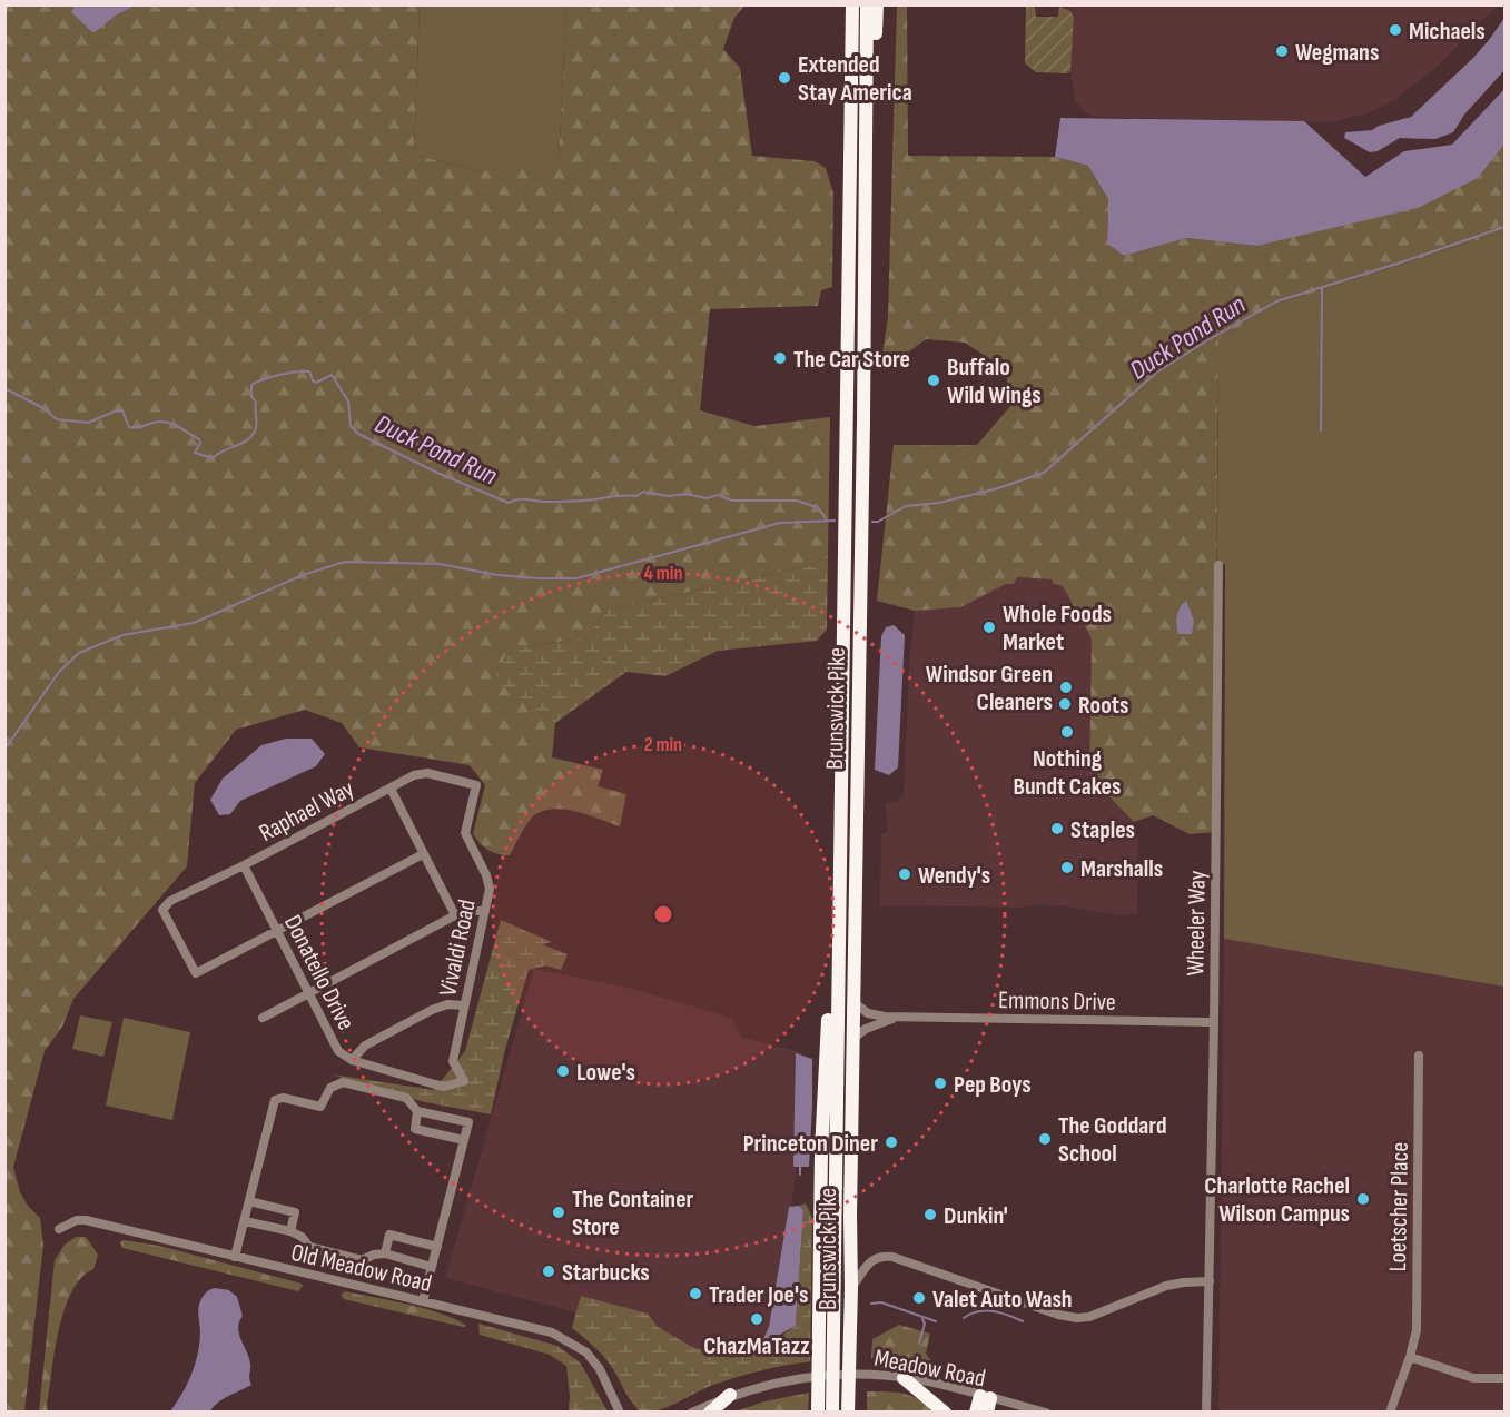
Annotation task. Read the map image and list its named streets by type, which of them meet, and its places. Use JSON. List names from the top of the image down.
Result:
{
  "streets": {
    "highway": ["Brunswick Pike"],
    "street": [
      "Raphael Way",
      "Wheeler Way",
      "Vivaldi Road",
      "Donatello Drive",
      "Emmons Drive",
      "Loetscher Place",
      "Old Meadow Road",
      "Meadow Road"
    ]
  },
  "crossings": [
    ["Brunswick Pike", "Emmons Drive"],
    ["Raphael Way", "Vivaldi Road"],
    ["Raphael Way", "Donatello Drive"],
    ["Wheeler Way", "Emmons Drive"],
    ["Vivaldi Road", "Donatello Drive"]
  ],
  "water": ["Duck Pond Run"],
  "places": [
    "Michaels",
    "Wegmans",
    "Extended Stay America",
    "The Car Store",
    "Buffalo Wild Wings",
    "Whole Foods Market",
    "Windsor Green Cleaners",
    "Roots",
    "Nothing Bundt Cakes",
    "Staples",
    "Marshalls",
    "Wendy's",
    "Lowe's",
    "Pep Boys",
    "The Goddard School",
    "Princeton Diner",
    "Charlotte Rachel Wilson Campus",
    "The Container Store",
    "Dunkin'",
    "Starbucks",
    "Trader Joe's",
    "Valet Auto Wash",
    "ChazMaTazz"
  ],
  "rings": ["4 min", "2 min"]
}
